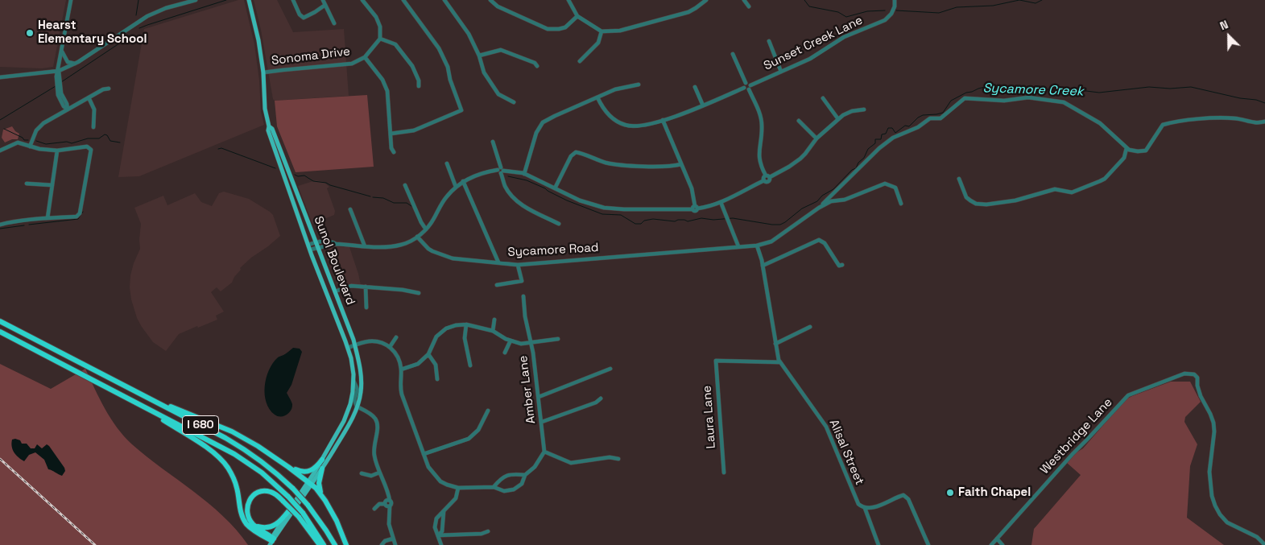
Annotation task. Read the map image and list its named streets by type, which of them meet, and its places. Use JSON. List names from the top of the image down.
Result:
{
  "streets": {
    "highway": ["I 680"],
    "main road": ["Sunol Boulevard"],
    "street": [
      "Sunset Creek Lane",
      "Sonoma Drive",
      "Sycamore Road",
      "Amber Lane",
      "Laura Lane",
      "Westbridge Lane",
      "Alisal Street"
    ]
  },
  "crossings": [
    ["Sonoma Drive", "Sunol Boulevard"],
    ["Sycamore Road", "Alisal Street"],
    ["Laura Lane", "Alisal Street"]
  ],
  "water": ["Sycamore Creek"],
  "places": ["Hearst Elementary School", "Faith Chapel"],
  "north": "top left"
}
